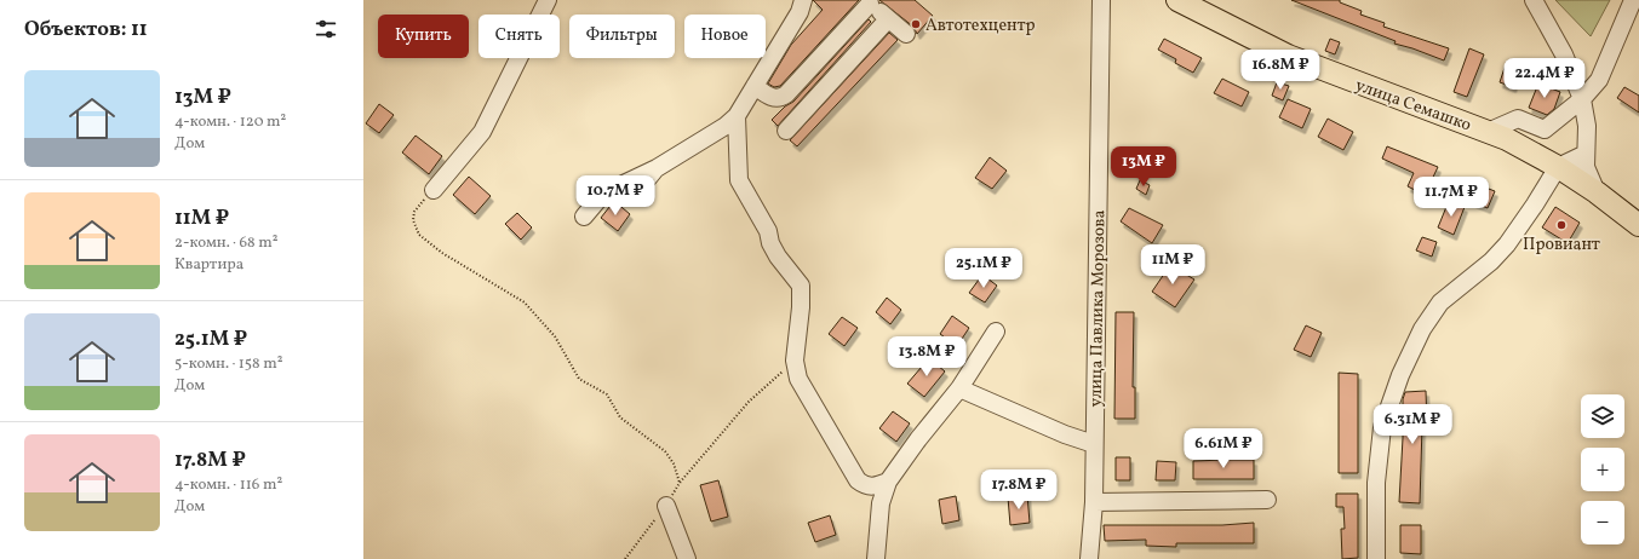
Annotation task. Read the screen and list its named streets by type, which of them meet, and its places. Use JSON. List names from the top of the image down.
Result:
{
  "streets": {
    "main road": ["улица Семашко"],
    "street": ["улица Павлика Морозова"]
  },
  "places": ["Автотехцентр", "Провиант"],
  "page": {
    "heading": "Объектов: 11",
    "chip": [
      "Купить",
      "Снять",
      "Фильтры",
      "Новое"
    ],
    "price": [
      "16.8M ₽",
      "22.4M ₽",
      "13M ₽",
      "10.7M ₽",
      "11.7M ₽",
      "11M ₽",
      "25.1M ₽",
      "13.8M ₽",
      "6.31M ₽",
      "6.61M ₽",
      "17.8M ₽"
    ],
    "list": [
      {
        "name": "13M ₽",
        "note": "4-комн. · 120 m² · Дом"
      },
      {
        "name": "11M ₽",
        "note": "2-комн. · 68 m² · Квартира"
      },
      {
        "name": "25.1M ₽",
        "note": "5-комн. · 158 m² · Дом"
      },
      {
        "name": "17.8M ₽",
        "note": "4-комн. · 116 m² · Дом"
      }
    ],
    "map_buttons": ["+", "−"]
  }
}
